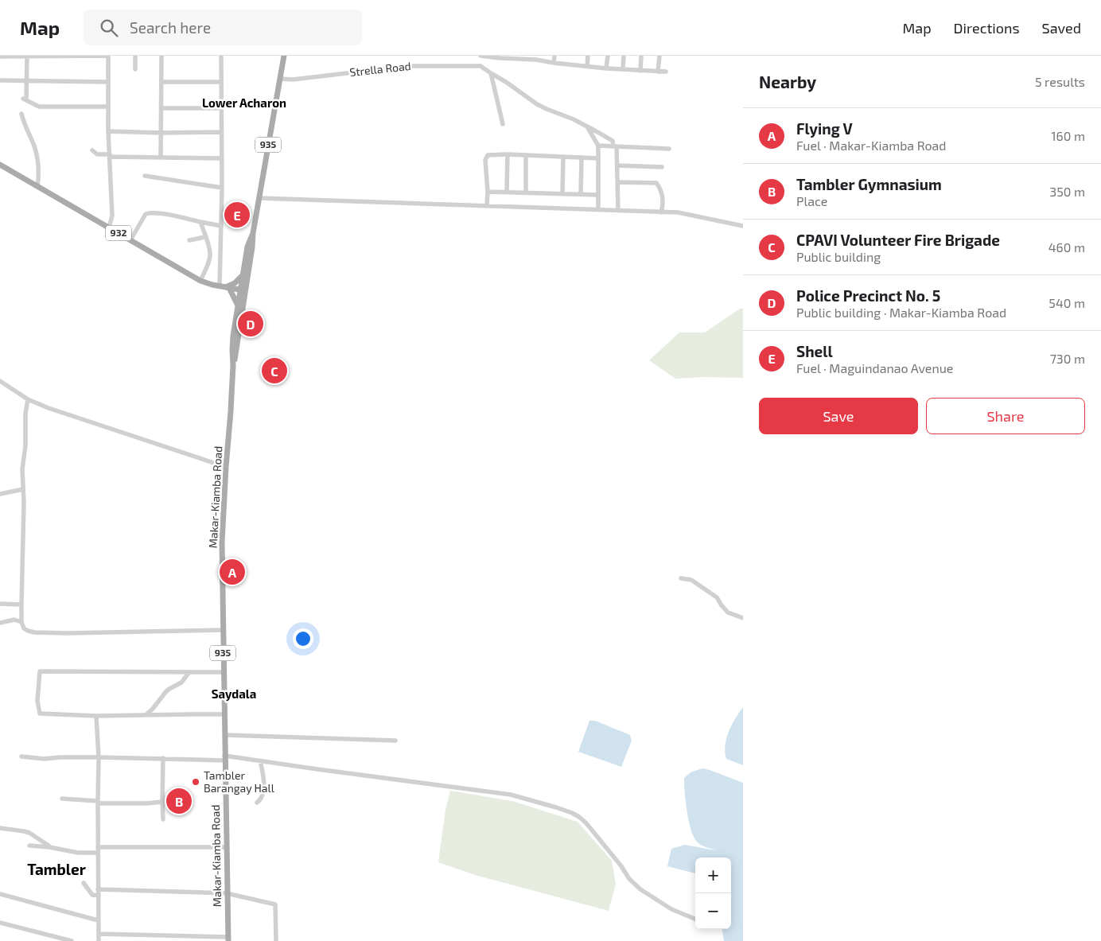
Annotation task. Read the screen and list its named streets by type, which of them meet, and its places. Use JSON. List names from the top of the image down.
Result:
{
  "streets": {
    "main road": ["935", "932", "Makar-Kiamba Road"],
    "street": ["Strella Road"]
  },
  "crossings": [
    ["Strella Road", "Makar-Kiamba Road"],
    ["932", "Makar-Kiamba Road"]
  ],
  "districts": ["Lower Acharon", "Saydala", "Tambler"],
  "places": ["Tambler Barangay Hall"],
  "page": {
    "header": "Map",
    "search": "Search here",
    "nav": ["Map", "Directions", "Saved"],
    "heading": ["Nearby", "5 results"],
    "list": [
      {
        "mark": "A",
        "name": "Flying V",
        "note": "Fuel · Makar-Kiamba Road",
        "value": "160 m"
      },
      {
        "mark": "B",
        "name": "Tambler Gymnasium",
        "note": "Place",
        "value": "350 m"
      },
      {
        "mark": "C",
        "name": "CPAVI Volunteer Fire Brigade",
        "note": "Public building",
        "value": "460 m"
      },
      {
        "mark": "D",
        "name": "Police Precinct No. 5",
        "note": "Public building · Makar-Kiamba Road",
        "value": "540 m"
      },
      {
        "mark": "E",
        "name": "Shell",
        "note": "Fuel · Maguindanao Avenue",
        "value": "730 m"
      }
    ],
    "pins": [
      "E",
      "D",
      "C",
      "A",
      "B"
    ],
    "buttons": ["Save", "Share"],
    "map_buttons": ["+", "−"]
  }
}
